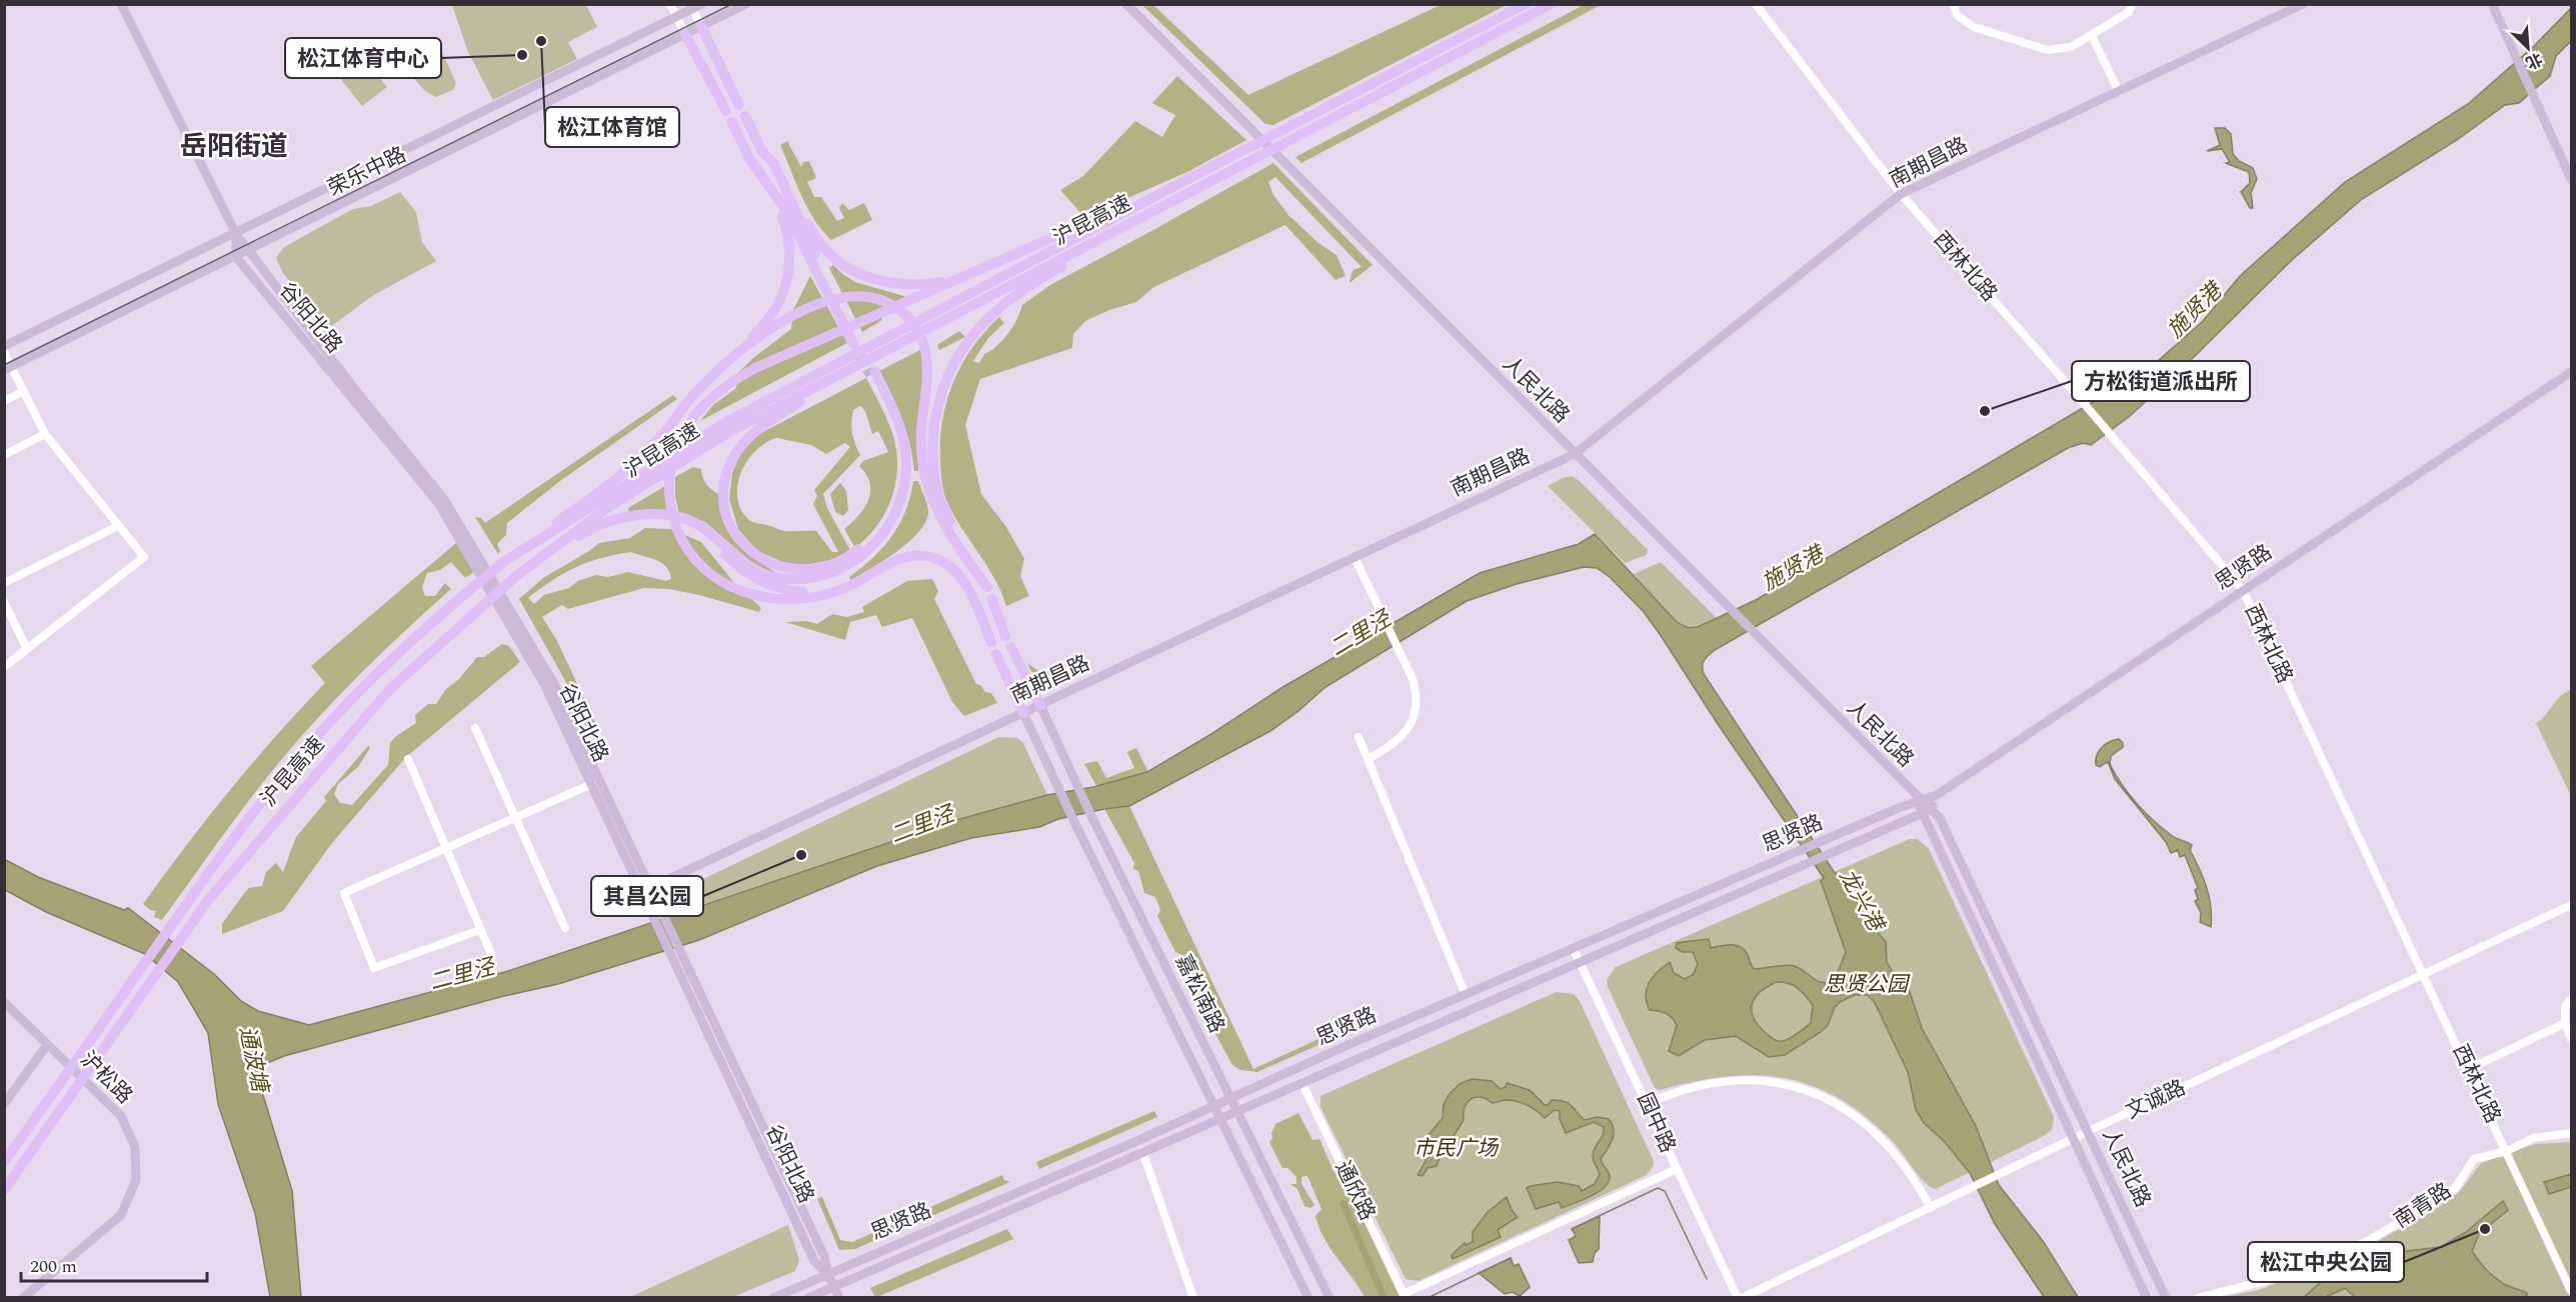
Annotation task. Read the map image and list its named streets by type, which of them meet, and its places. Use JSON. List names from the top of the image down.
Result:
{
  "streets": {
    "highway": ["沪昆高速"],
    "main road": [
      "南期昌路",
      "荣乐中路",
      "谷阳北路",
      "人民北路",
      "思贤路",
      "嘉松南路",
      "沪松路"
    ],
    "street": [
      "西林北路",
      "文诚路",
      "园中路",
      "通欣路",
      "南青路"
    ]
  },
  "crossings": [
    ["南期昌路", "西林北路"],
    ["南期昌路", "谷阳北路"],
    ["南期昌路", "人民北路"],
    ["南期昌路", "嘉松南路"],
    ["荣乐中路", "谷阳北路"],
    ["西林北路", "思贤路"],
    ["西林北路", "文诚路"],
    ["西林北路", "南青路"],
    ["谷阳北路", "思贤路"],
    ["人民北路", "思贤路"],
    ["人民北路", "文诚路"],
    ["思贤路", "嘉松南路"],
    ["思贤路", "园中路"],
    ["思贤路", "通欣路"],
    ["文诚路", "园中路"]
  ],
  "districts": ["岳阳街道"],
  "water": [
    "施贤港",
    "二里泾",
    "龙兴港",
    "通波塘"
  ],
  "parks": ["思贤公园", "市民广场"],
  "places": [
    "松江体育馆",
    "松江体育中心",
    "方松街道派出所",
    "其昌公园",
    "松江中央公园"
  ],
  "scale_bar": "200 m",
  "north": "bottom right"
}
